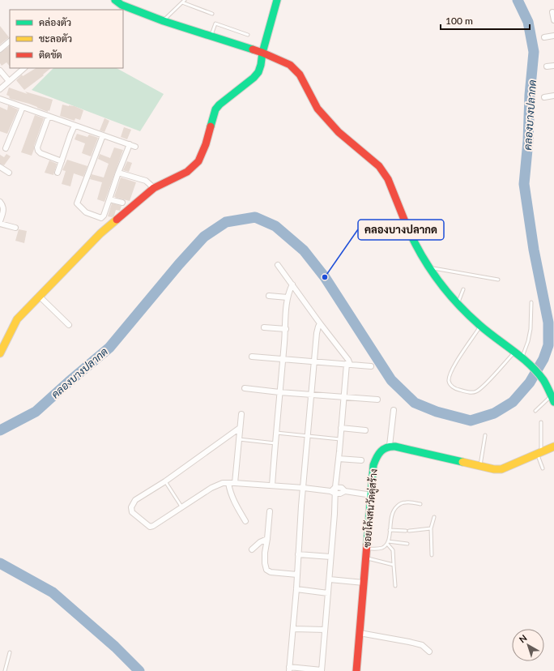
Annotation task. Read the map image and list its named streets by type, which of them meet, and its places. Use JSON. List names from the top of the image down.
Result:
{
  "streets": {
    "street": ["ซอยโค้งสนวัดคู่สร้าง"]
  },
  "water": ["คลองบางปลากด"],
  "places": ["คลองบางปลากด"],
  "legend": ["คล่องตัว", "ชะลอตัว", "ติดขัด"],
  "scale_bar": "100 m",
  "north": "top left"
}
